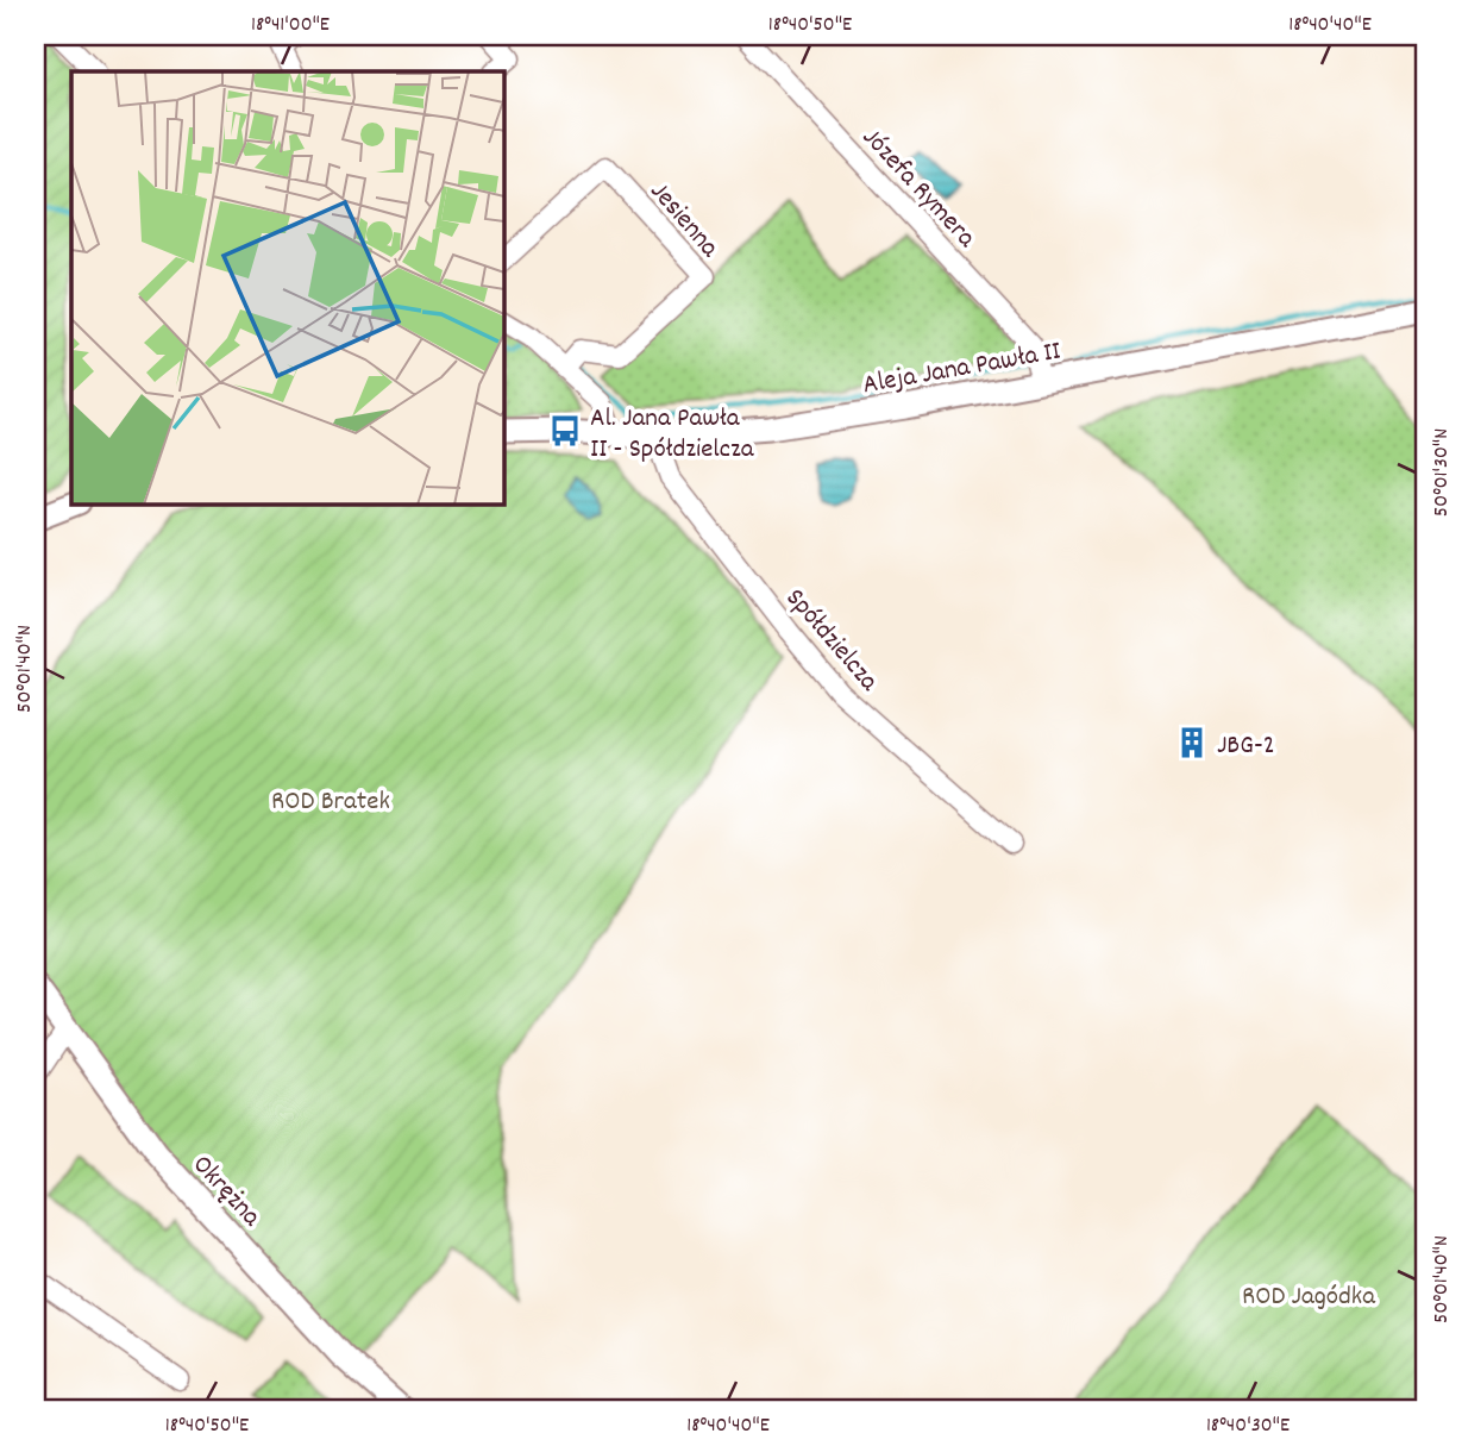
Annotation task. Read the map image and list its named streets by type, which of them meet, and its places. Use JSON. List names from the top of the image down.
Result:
{
  "streets": {
    "street": [
      "Józefa Rymera",
      "Jesienna",
      "Aleja Jana Pawła II",
      "Spółdzielcza",
      "Okrężna"
    ]
  },
  "crossings": [
    ["Józefa Rymera", "Aleja Jana Pawła II"],
    ["Aleja Jana Pawła II", "Spółdzielcza"]
  ],
  "parks": ["ROD Bratek", "ROD Jagódka"],
  "places": {
    "bus stop": ["Al. Jana Pawła II - Spółdzielcza"],
    "building": ["JBG-2"]
  },
  "coordinates": [
    "18°41'00\"E",
    "18°40'50\"E",
    "18°40'40\"E",
    "50°01'30\"N",
    "50°01'40\"N",
    "18°40'30\"E"
  ]
}
